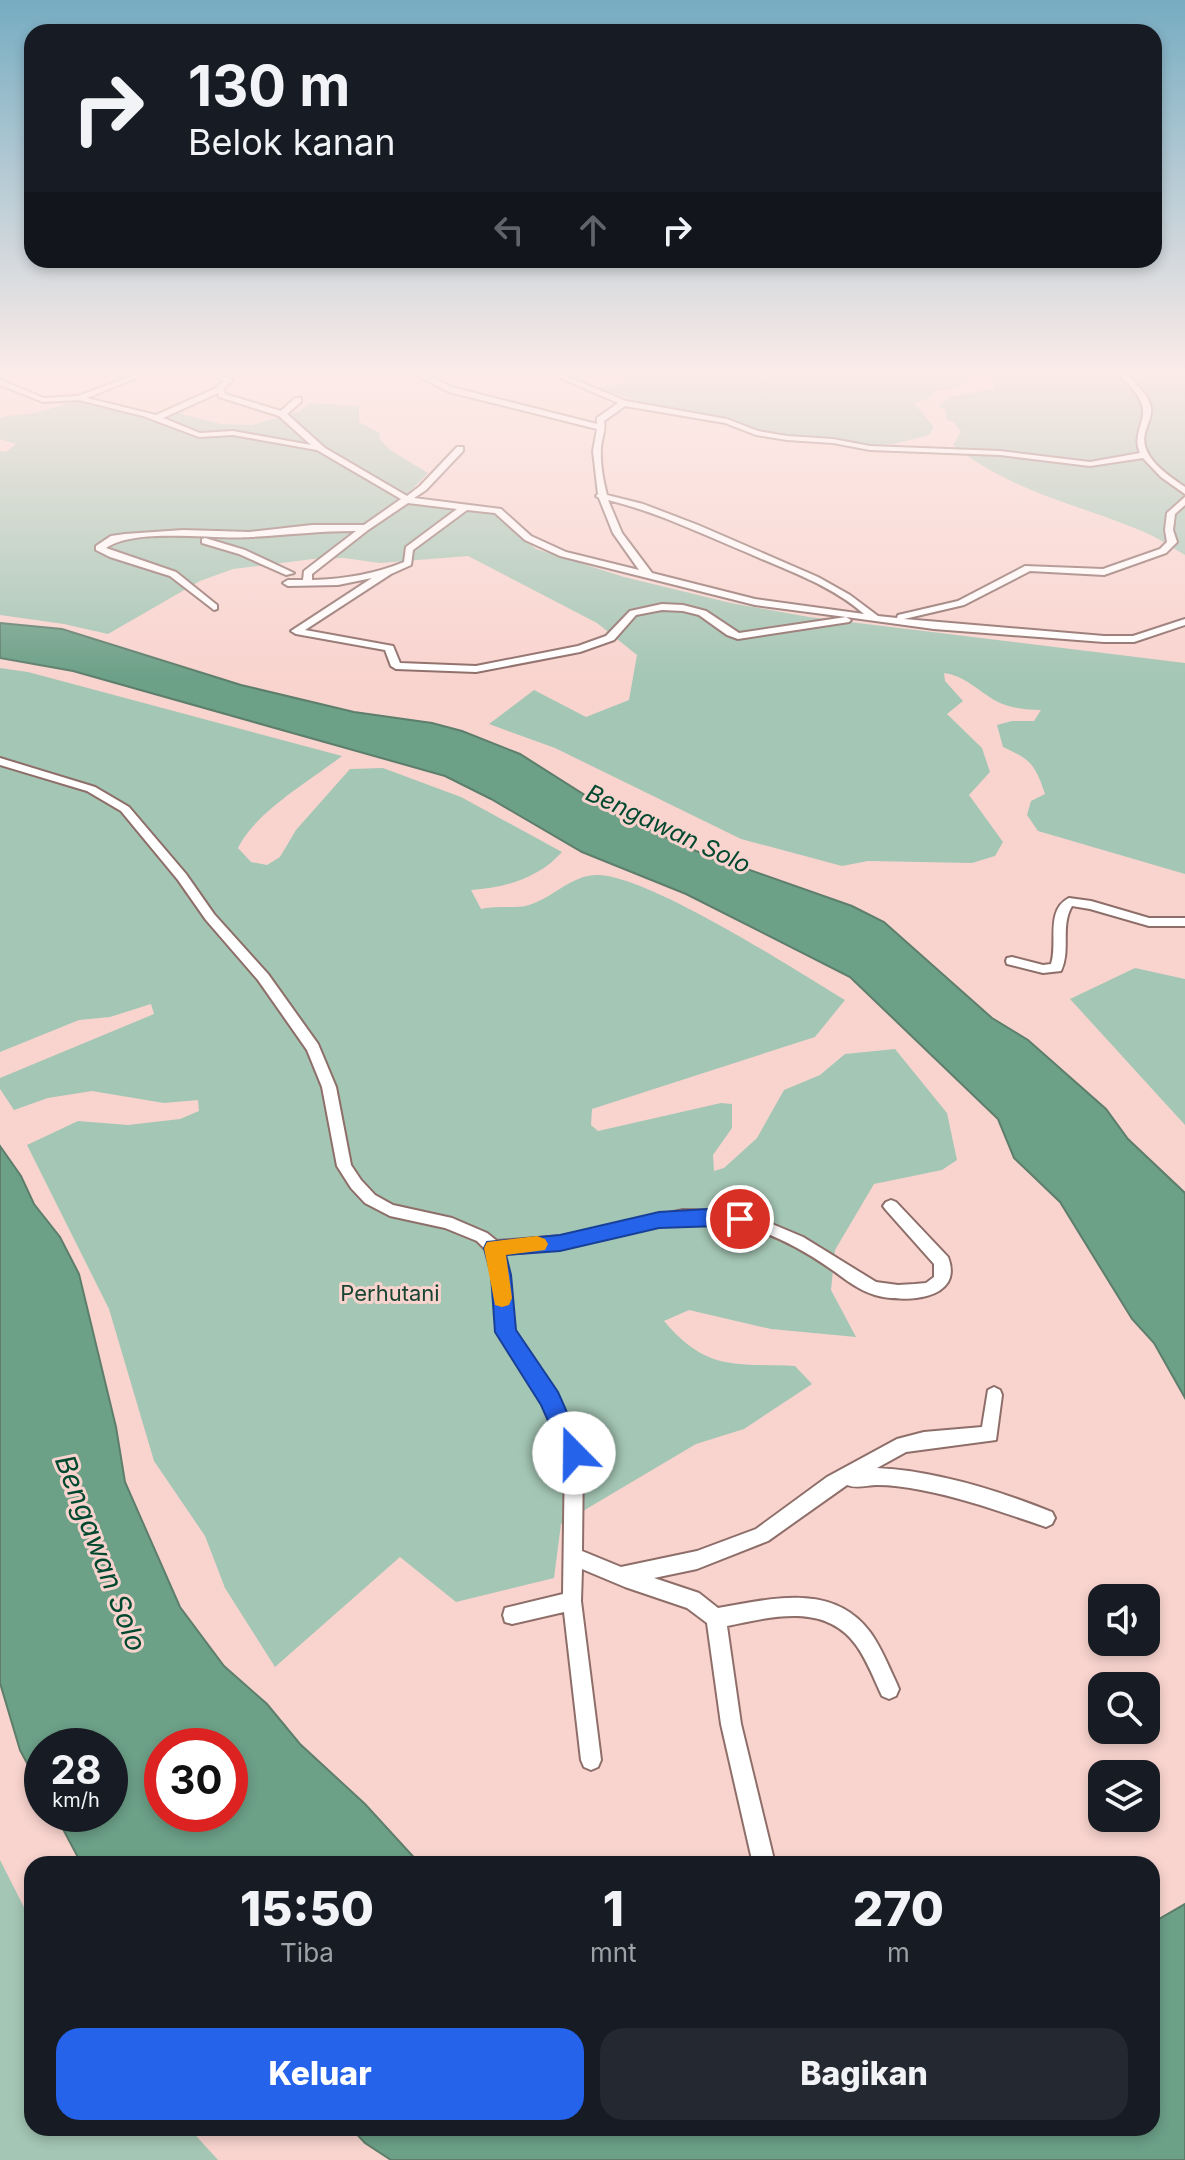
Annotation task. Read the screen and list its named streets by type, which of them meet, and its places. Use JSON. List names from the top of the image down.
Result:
{
  "water": ["Bengawan Solo"],
  "parks": ["Perhutani"],
  "page": {
    "turn": ["130 m", "Belok kanan"],
    "speed": "28 km/h",
    "limit": "30",
    "eta": [
      "15:50",
      "Tiba",
      "1",
      "mnt",
      "270",
      "m"
    ],
    "buttons": ["Keluar", "Bagikan"]
  }
}
